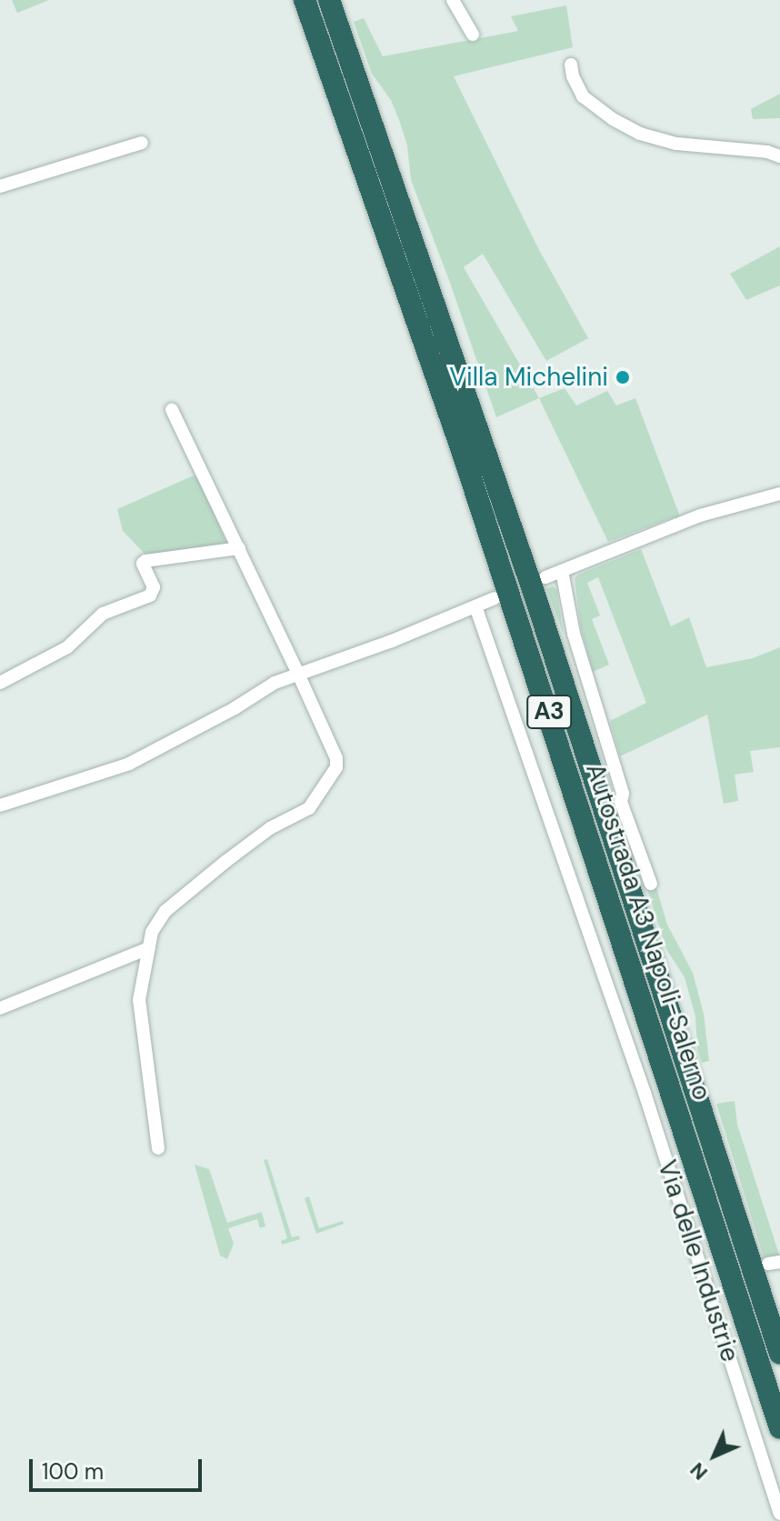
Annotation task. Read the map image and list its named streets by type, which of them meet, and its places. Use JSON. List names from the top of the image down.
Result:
{
  "streets": {
    "highway": ["A3", "Autostrada A3 Napoli-Salerno"],
    "street": ["Via delle Industrie"]
  },
  "places": ["Villa Michelini"],
  "scale_bar": "100 m",
  "north": "bottom left"
}
